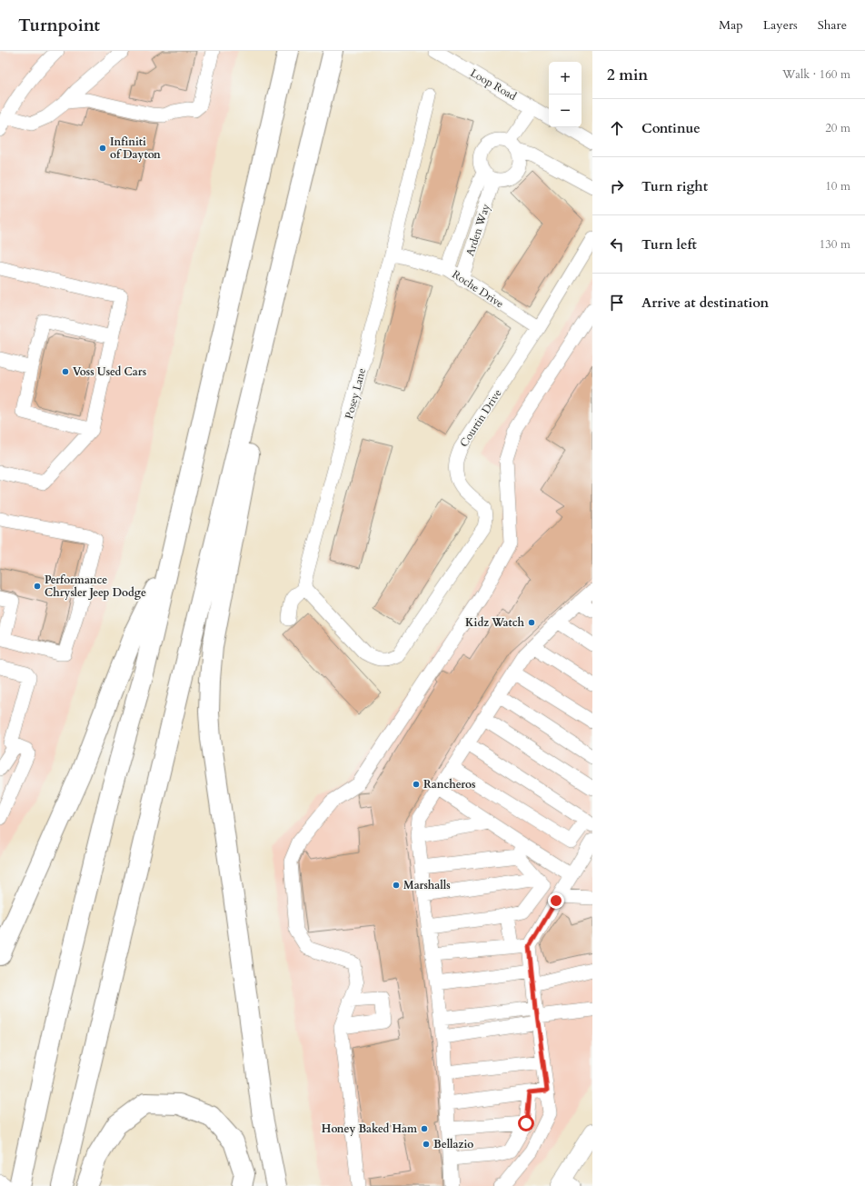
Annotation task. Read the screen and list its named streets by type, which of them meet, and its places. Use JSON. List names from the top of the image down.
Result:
{
  "streets": {
    "street": [
      "Loop Road",
      "Arden Way",
      "Roche Drive",
      "Posey Lane",
      "Courtin Drive"
    ]
  },
  "crossings": [
    ["Arden Way", "Roche Drive"],
    ["Roche Drive", "Posey Lane"],
    ["Roche Drive", "Courtin Drive"],
    ["Posey Lane", "Courtin Drive"]
  ],
  "places": [
    "Infiniti of Dayton",
    "Voss Used Cars",
    "Performance Chrysler Jeep Dodge",
    "Kidz Watch",
    "Rancheros",
    "Marshalls",
    "Honey Baked Ham",
    "Bellazio"
  ],
  "page": {
    "header": "Turnpoint",
    "nav": ["Map", "Layers", "Share"],
    "heading": ["2 min", "Walk · 160 m"],
    "map_buttons": ["+", "−"],
    "list": [
      ["Continue", "20 m"],
      ["Turn right", "10 m"],
      ["Turn left", "130 m"],
      "Arrive at destination"
    ]
  }
}
